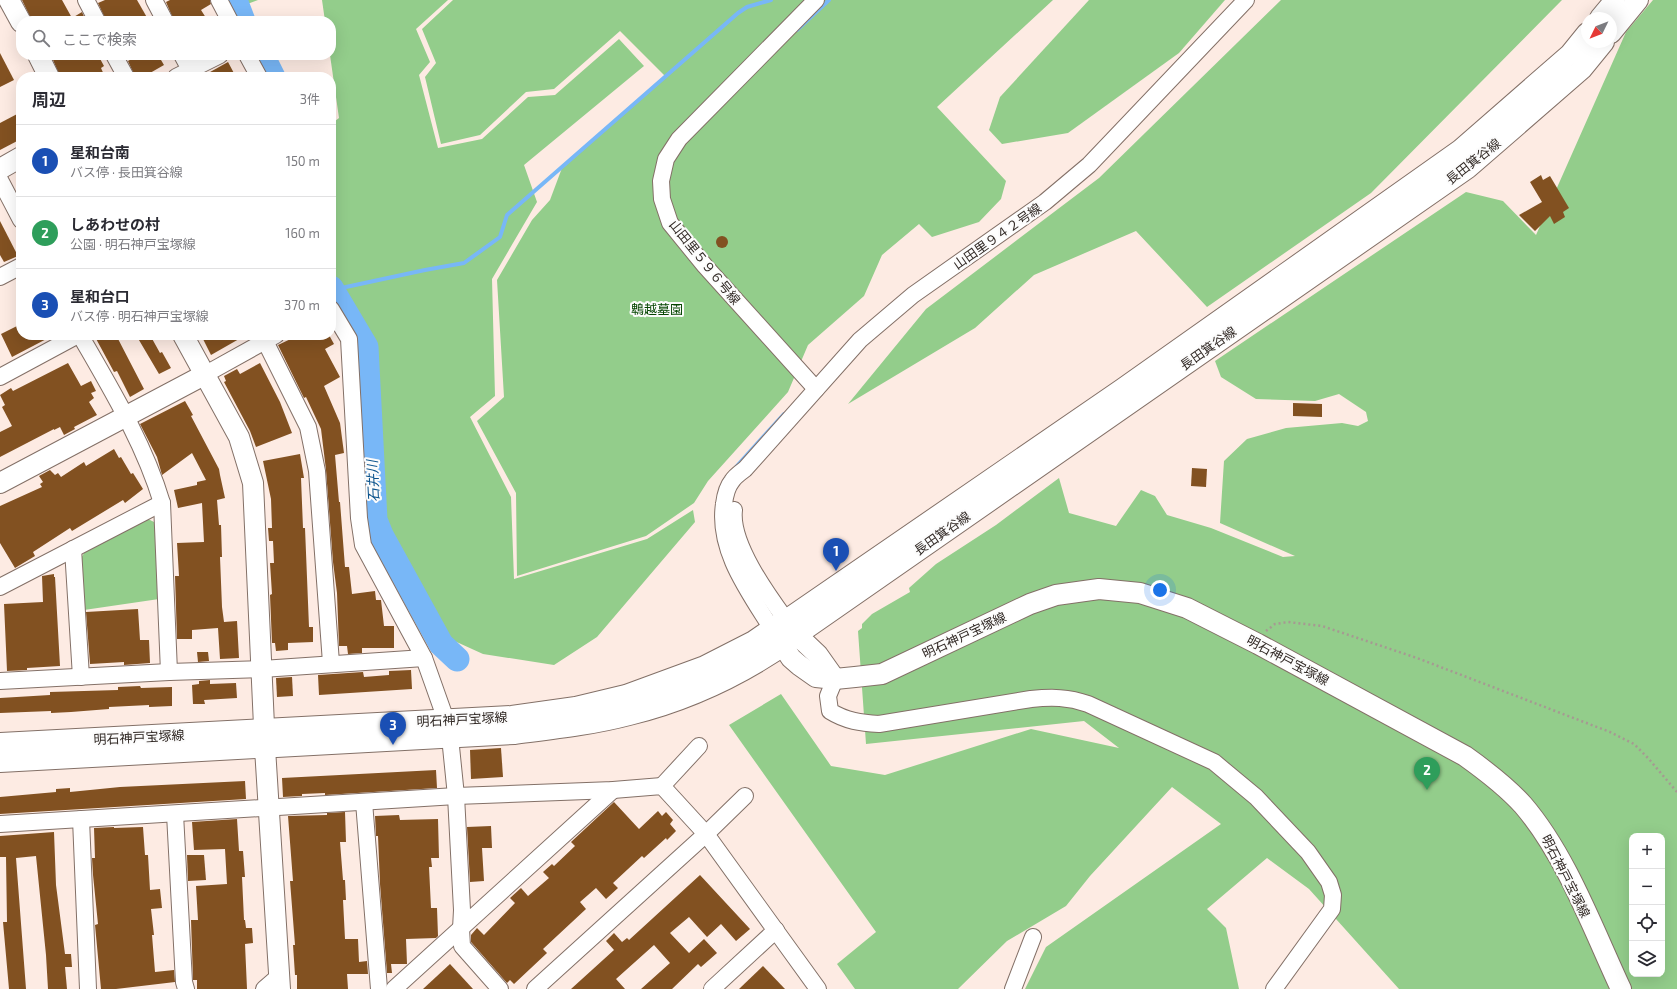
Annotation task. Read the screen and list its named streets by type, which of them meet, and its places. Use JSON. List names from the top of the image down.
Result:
{
  "streets": {
    "main road": ["明石神戸宝塚線"],
    "street": ["長田箕谷線", "山田里９４２号線", "山田里５９６号線"]
  },
  "crossings": [
    ["長田箕谷線", "山田里９４２号線"],
    ["長田箕谷線", "明石神戸宝塚線"],
    ["山田里９４２号線", "山田里５９６号線"],
    ["山田里９４２号線", "明石神戸宝塚線"]
  ],
  "water": ["石井川"],
  "parks": ["鵯越墓園"],
  "north": "bottom left",
  "page": {
    "search": "ここで検索",
    "heading": ["周辺", "3件"],
    "list": [
      {
        "mark": "1",
        "name": "星和台南",
        "note": "バス停 · 長田箕谷線",
        "value": "150 m"
      },
      {
        "mark": "2",
        "name": "しあわせの村",
        "note": "公園 · 明石神戸宝塚線",
        "value": "160 m"
      },
      {
        "mark": "3",
        "name": "星和台口",
        "note": "バス停 · 明石神戸宝塚線",
        "value": "370 m"
      }
    ],
    "pins": ["1", "3", "2"],
    "map_buttons": ["+", "−"]
  }
}
